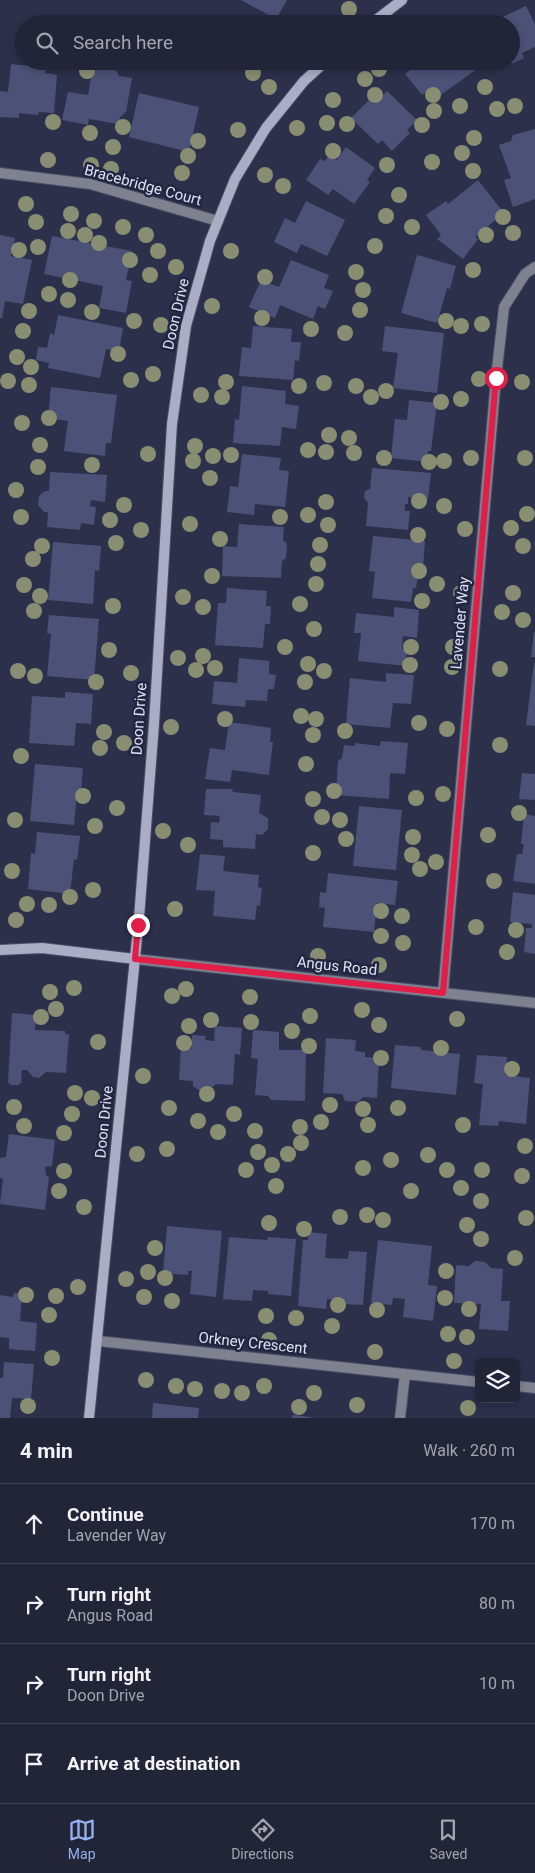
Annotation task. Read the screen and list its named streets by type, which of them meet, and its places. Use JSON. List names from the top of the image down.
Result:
{
  "streets": {
    "street": [
      "Bracebridge Court",
      "Doon Drive",
      "Lavender Way",
      "Angus Road",
      "Orkney Crescent"
    ]
  },
  "crossings": [
    ["Bracebridge Court", "Doon Drive"],
    ["Doon Drive", "Angus Road"],
    ["Doon Drive", "Orkney Crescent"],
    ["Lavender Way", "Angus Road"]
  ],
  "page": {
    "search": "Search here",
    "heading": ["4 min", "Walk · 260 m"],
    "list": [
      ["Continue", "Lavender Way", "170 m"],
      ["Turn right", "Angus Road", "80 m"],
      ["Turn right", "Doon Drive", "10 m"],
      "Arrive at destination"
    ],
    "nav": ["Map", "Directions", "Saved"]
  }
}
